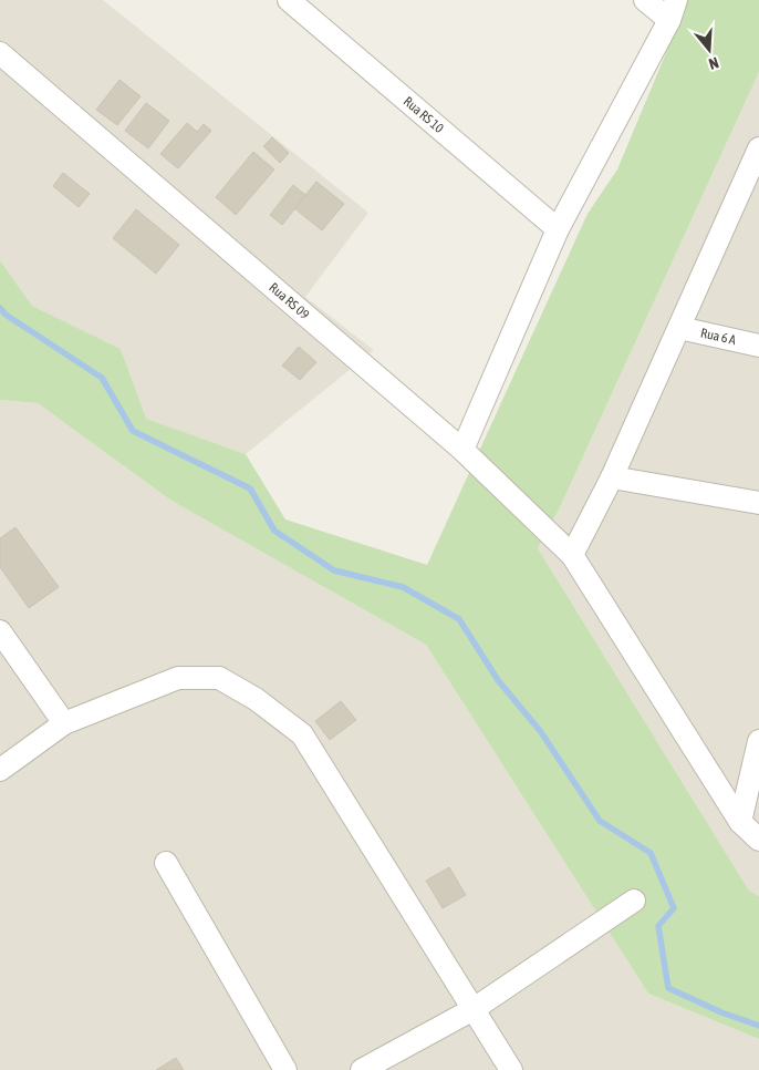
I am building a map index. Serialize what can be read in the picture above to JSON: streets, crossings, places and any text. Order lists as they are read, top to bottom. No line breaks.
{"streets":{"street":["Rua RS 10","Rua RS 09","Rua 6 A"]},"north":"bottom"}
